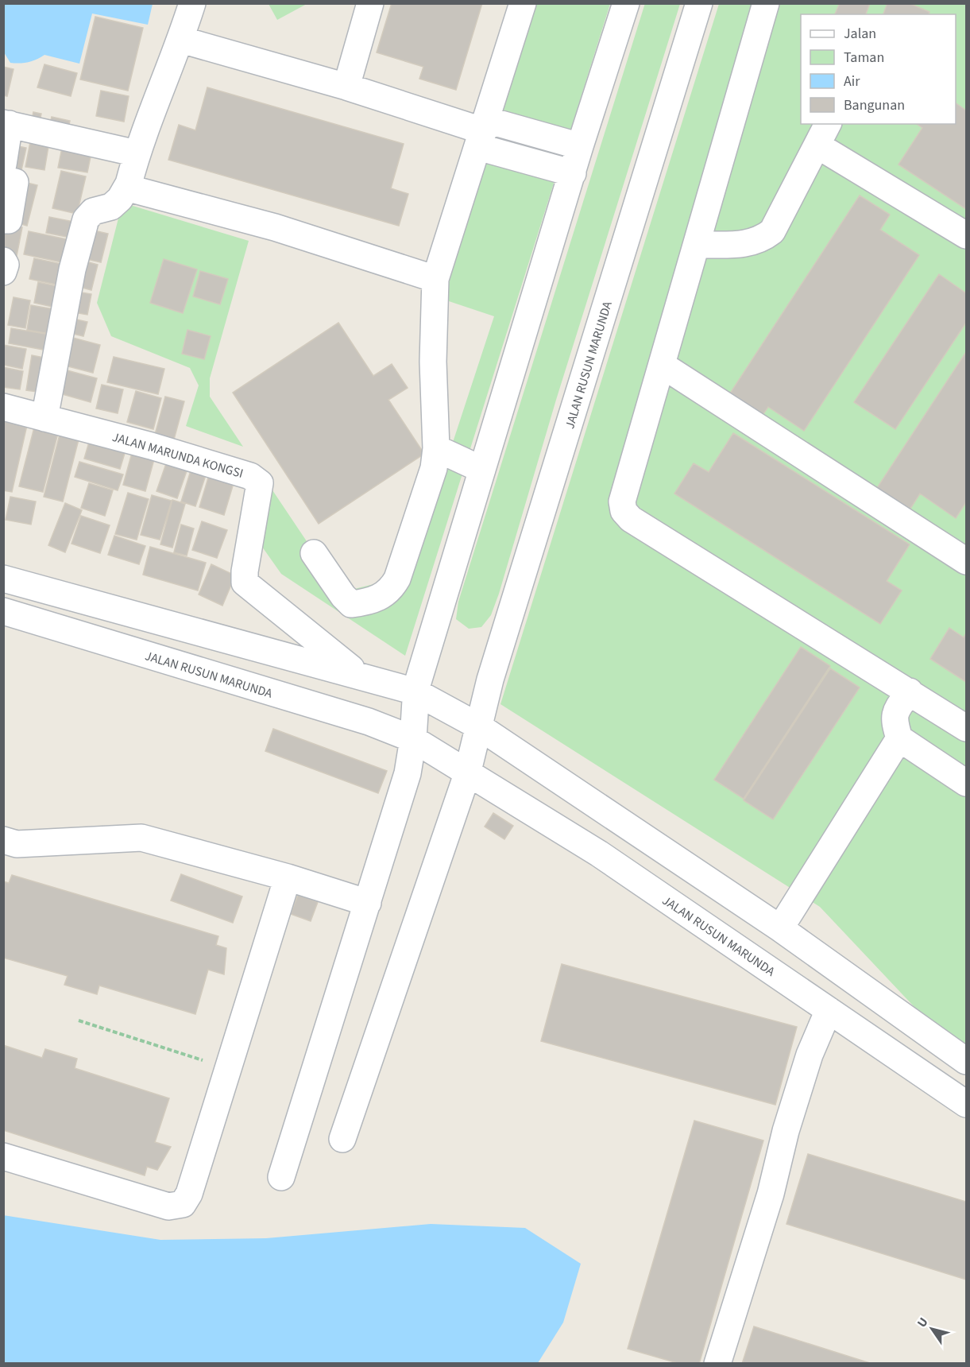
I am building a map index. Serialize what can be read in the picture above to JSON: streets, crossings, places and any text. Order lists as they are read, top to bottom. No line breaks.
{"streets":{"street":["JALAN RUSUN MARUNDA","JALAN MARUNDA KONGSI"]},"legend":["Jalan","Taman","Air","Bangunan"],"north":"top left"}
